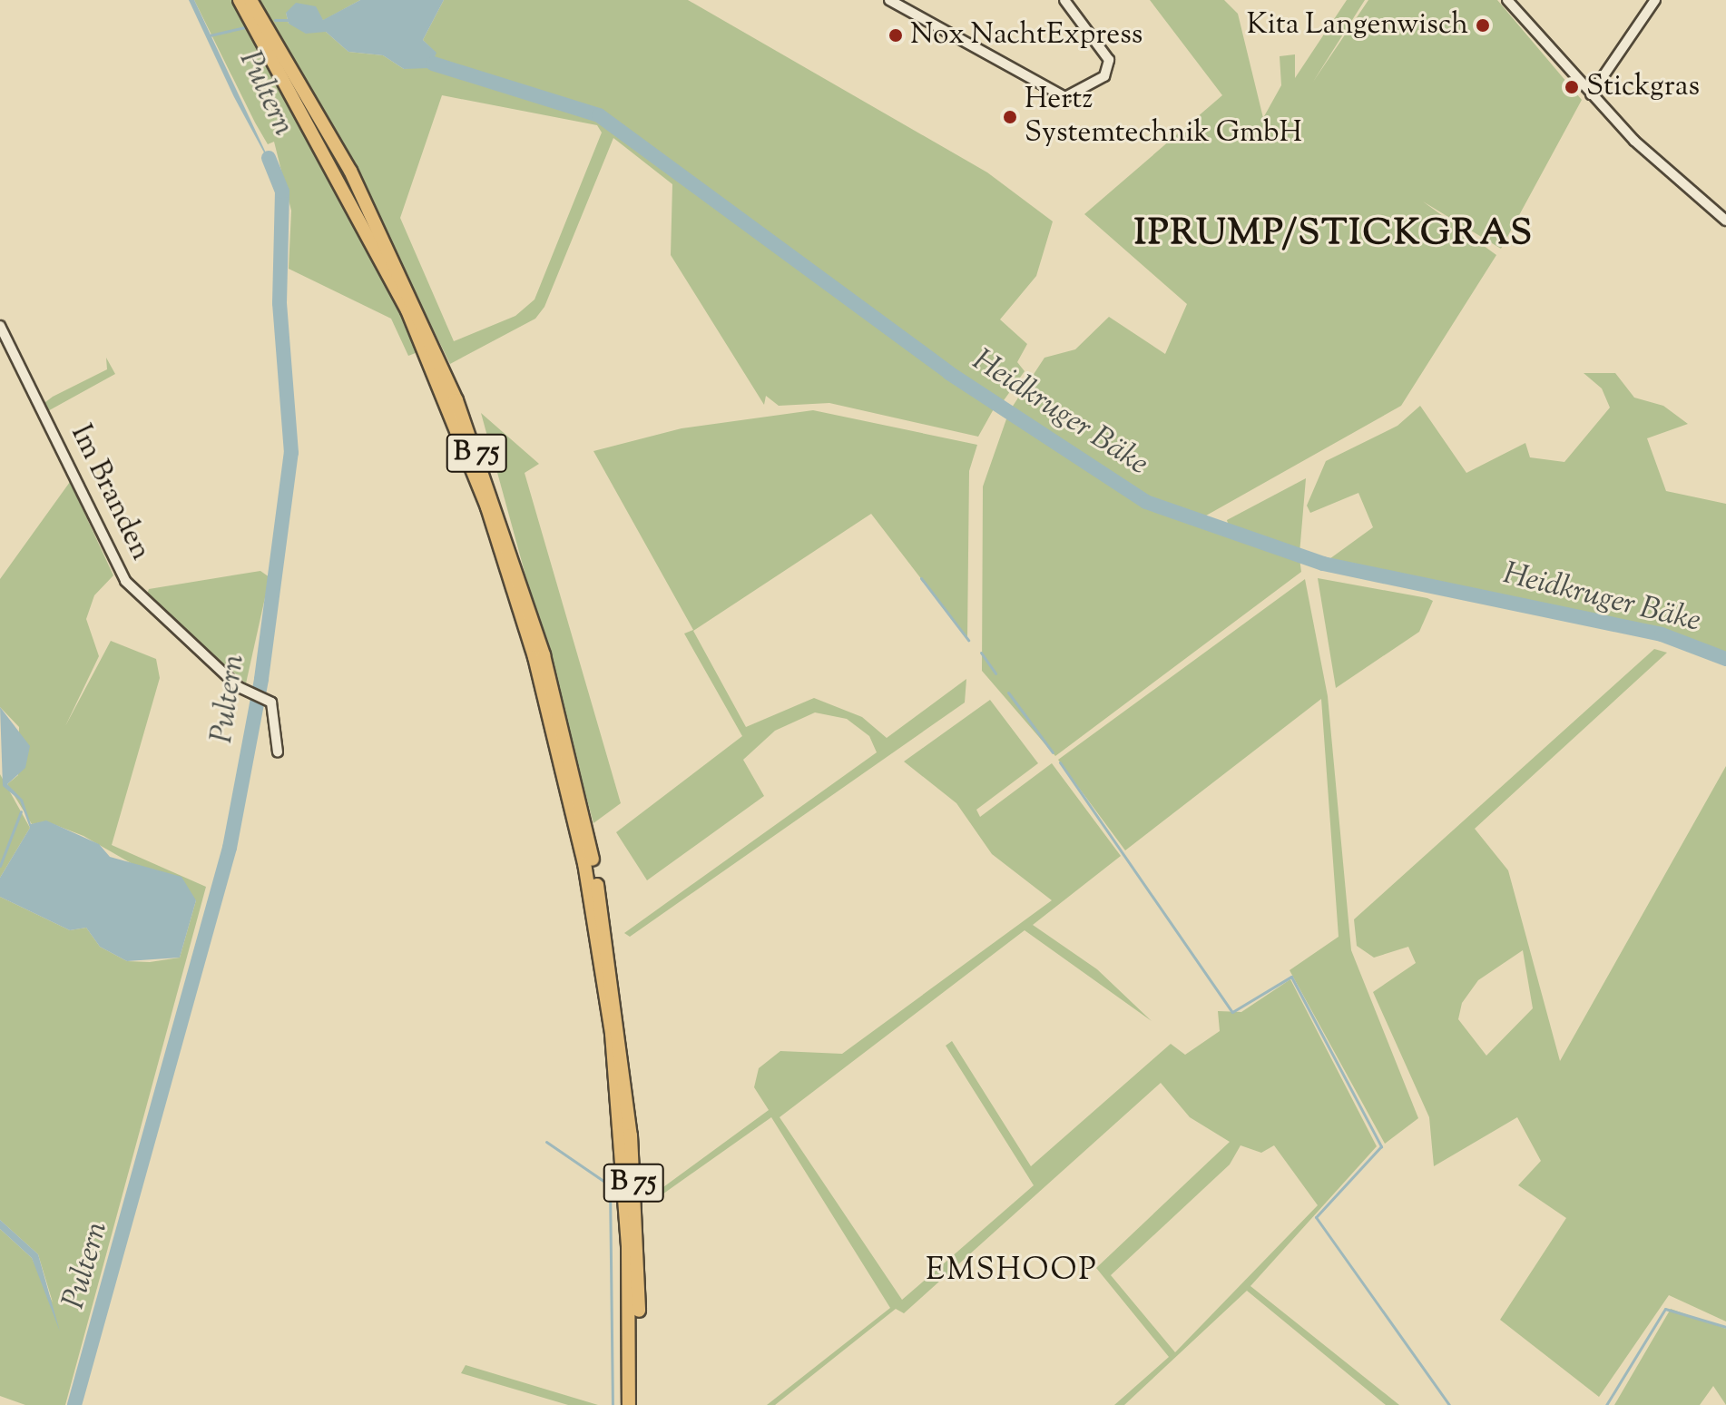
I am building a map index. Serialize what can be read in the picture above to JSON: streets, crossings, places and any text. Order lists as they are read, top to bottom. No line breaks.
{"streets":{"highway":["B 75"],"street":["Im Branden"]},"districts":["IPRUMP/STICKGRAS","EMSHOOP"],"water":["Pultern","Heidkruger Bäke"],"places":["Kita Langenwisch","Nox NachtExpress","Stickgras","Hertz Systemtechnik GmbH"]}
